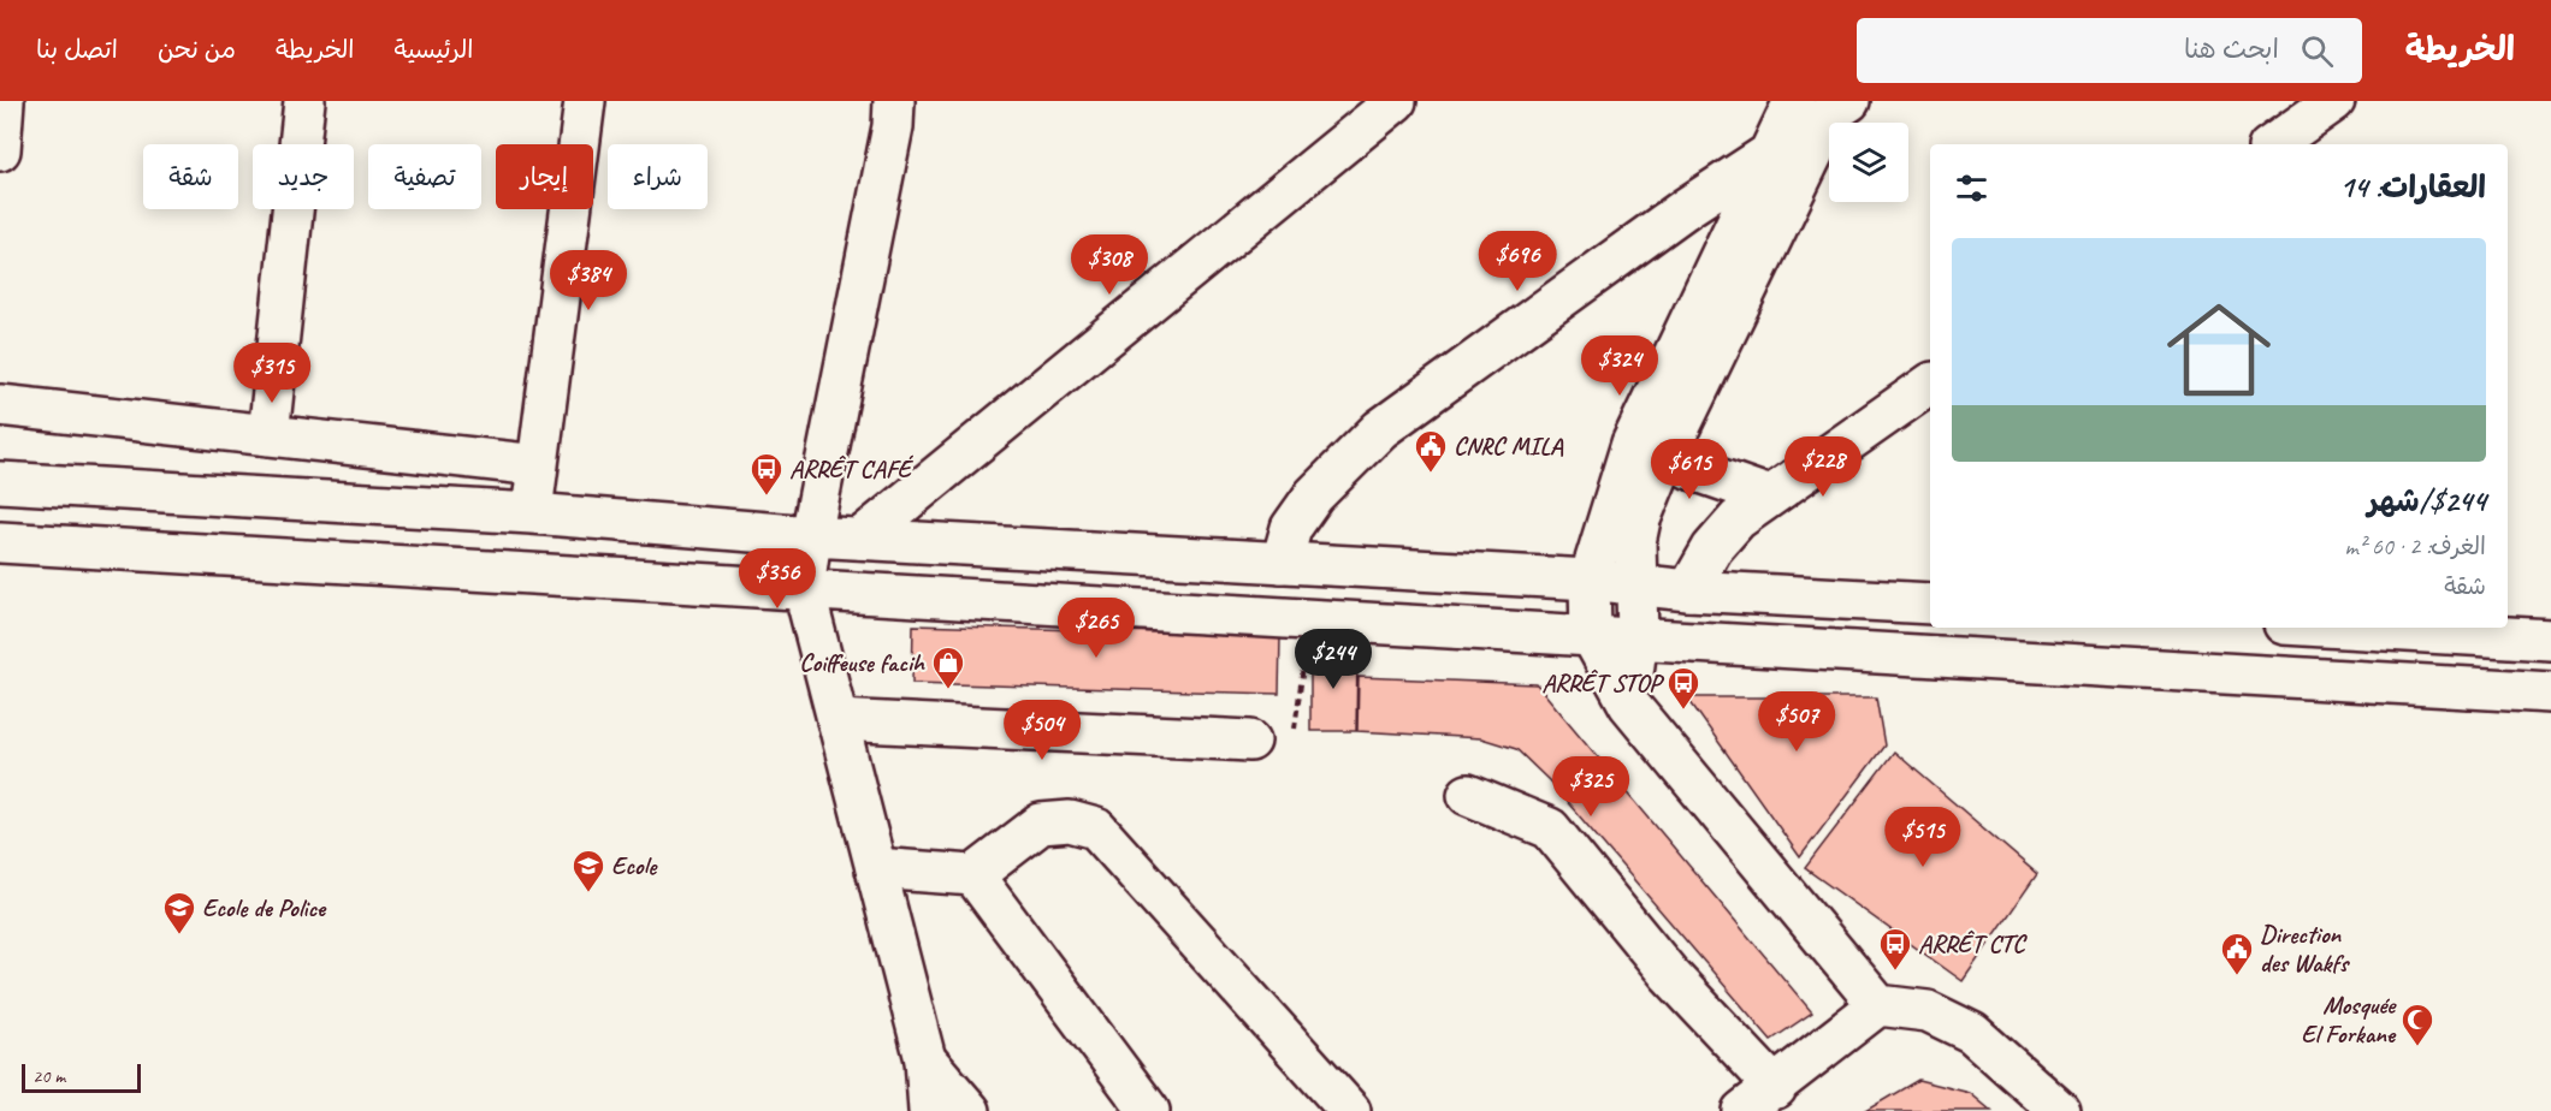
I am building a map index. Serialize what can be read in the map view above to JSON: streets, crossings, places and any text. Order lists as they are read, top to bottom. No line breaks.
{"places":{"public building":["CNRC MILA","Direction des Wakfs"],"bus stop":["ARRÊT CAFÉ","ARRÊT STOP","ARRÊT CTC"],"shop":["Coiffeuse facih"],"school or university":["Ecole","Ecole de Police"],"mosque":["Mosquée El Forkane"]},"scale_bar":"20 m","page":{"header":"الخريطة","search":"ابحث هنا","nav":["الرئيسية","الخريطة","من نحن","اتصل بنا"],"chip":["شراء","إيجار","تصفية","جديد","شقة"],"heading":"العقارات: 14","price":["$696","$308","$384","$324","$315","$228","$615","$356","$265","$244","$507","$504","$325","$515"],"list":[{"name":"$244/شهر","note":"الغرف: 2 · 60 m² · شقة"}],"scale":"20 m"}}
